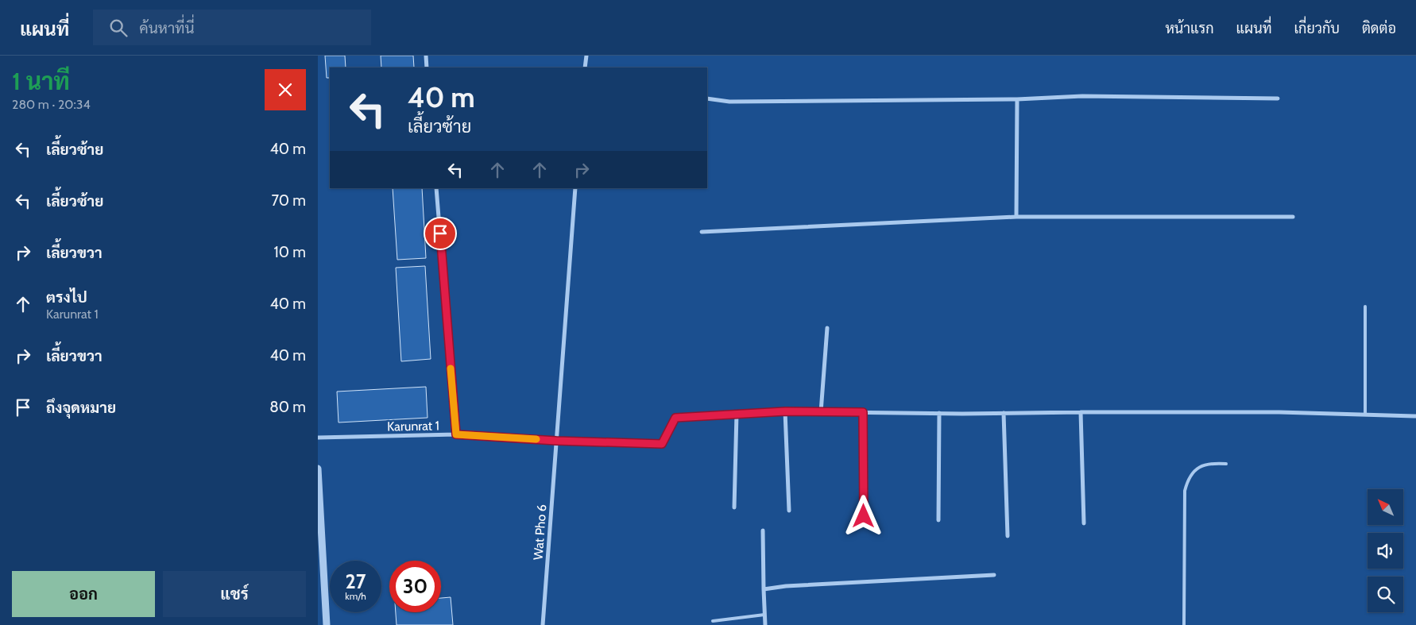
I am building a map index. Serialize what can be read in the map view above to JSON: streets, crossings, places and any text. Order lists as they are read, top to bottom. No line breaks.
{"streets":{"street":["Karunrat 1","Wat Pho 6"]},"crossings":[["Karunrat 1","Wat Pho 6"]],"north":"top left","page":{"header":"แผนที่","search":"ค้นหาที่นี่","nav":["หน้าแรก","แผนที่","เกี่ยวกับ","ติดต่อ"],"heading":["1 นาที","280 m · 20:34"],"turn":["40 m","เลี้ยวซ้าย"],"list":[{"name":"เลี้ยวซ้าย","value":"40 m"},{"name":"เลี้ยวซ้าย","value":"70 m"},{"name":"เลี้ยวขวา","value":"10 m"},{"name":"ตรงไป","note":"Karunrat 1","value":"40 m"},{"name":"เลี้ยวขวา","value":"40 m"},{"name":"ถึงจุดหมาย","value":"80 m"}],"speed":"27 km/h","limit":"30","buttons":["ออก","แชร์"]}}
